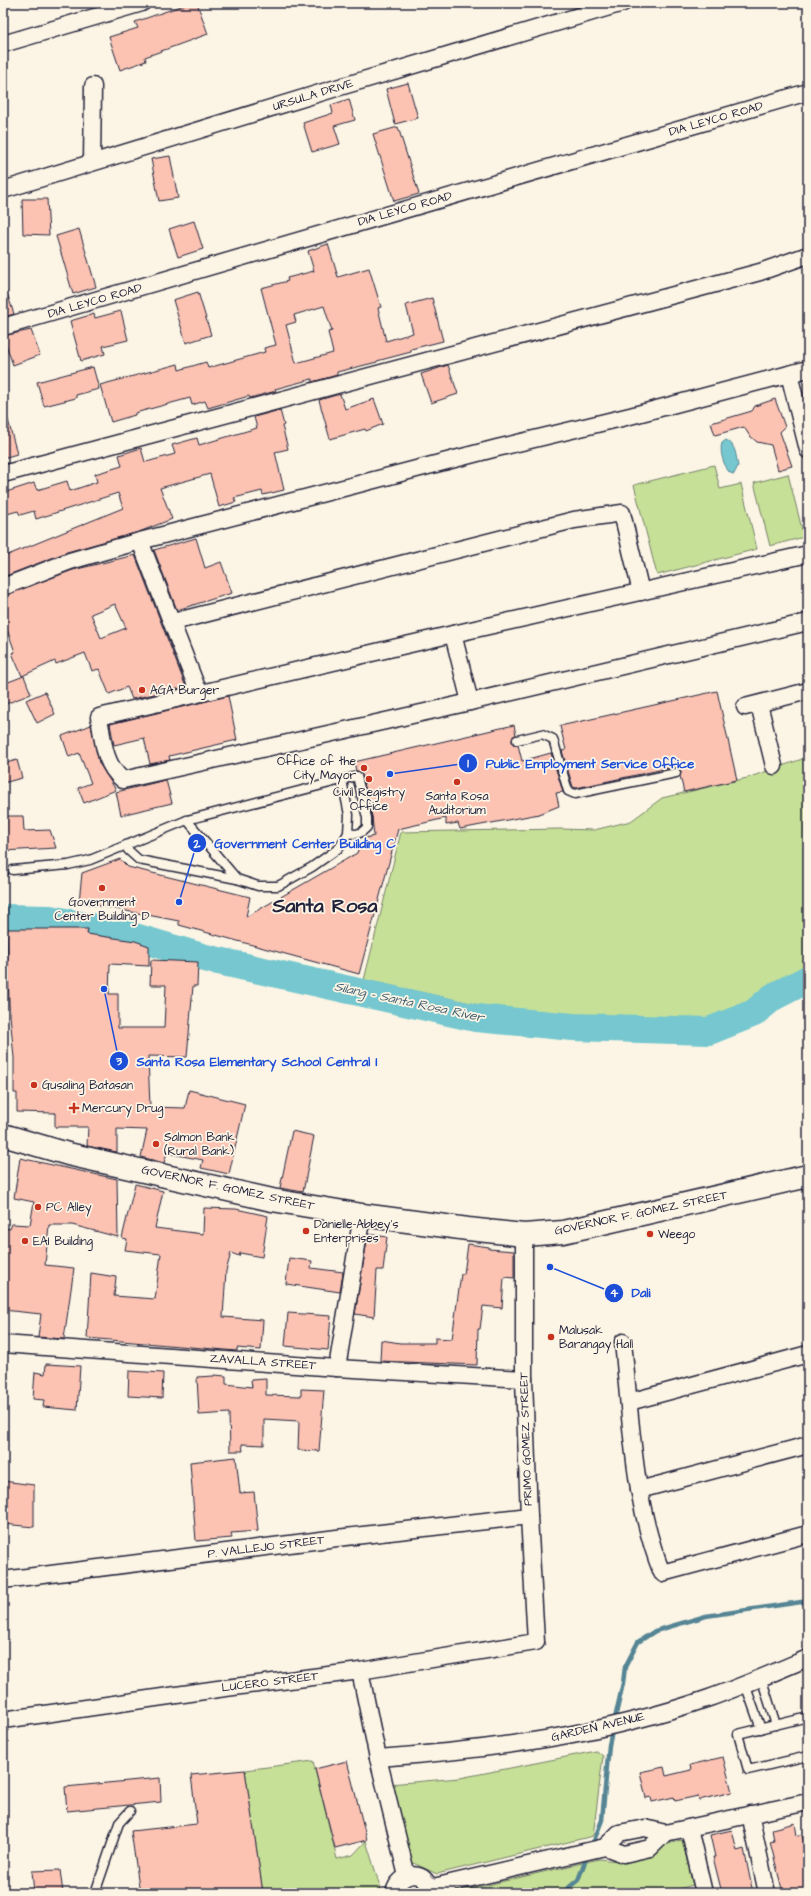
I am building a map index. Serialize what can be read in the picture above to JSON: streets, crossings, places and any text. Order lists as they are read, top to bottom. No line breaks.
{"streets":{"street":["URSULA DRIVE","DIA LEYCO ROAD","GOVERNOR F. GOMEZ STREET","ZAVALLA STREET","PRIMO GOMEZ STREET","P. VALLEJO STREET","LUCERO STREET","GARDEN AVENUE"]},"crossings":[["GOVERNOR F. GOMEZ STREET","PRIMO GOMEZ STREET"],["ZAVALLA STREET","PRIMO GOMEZ STREET"],["PRIMO GOMEZ STREET","P. VALLEJO STREET"],["PRIMO GOMEZ STREET","LUCERO STREET"]],"districts":["Santa Rosa"],"water":["Silang - Santa Rosa River"],"places":{"other":["AGA Burger","Office of the City Mayor","Public Employment Service Office","Civil Registry Office","Santa Rosa Auditorium","Government Center Building D","Government Center Building C","Santa Rosa Elementary School Central I","Gusaling Batasan","Salmon Bank (Rural Bank)","PC Alley","Danielle-Abbey's Enterprises","Weego","EAI Building","Dali","Malusak Barangay Hall"],"health":["Mercury Drug"]}}
